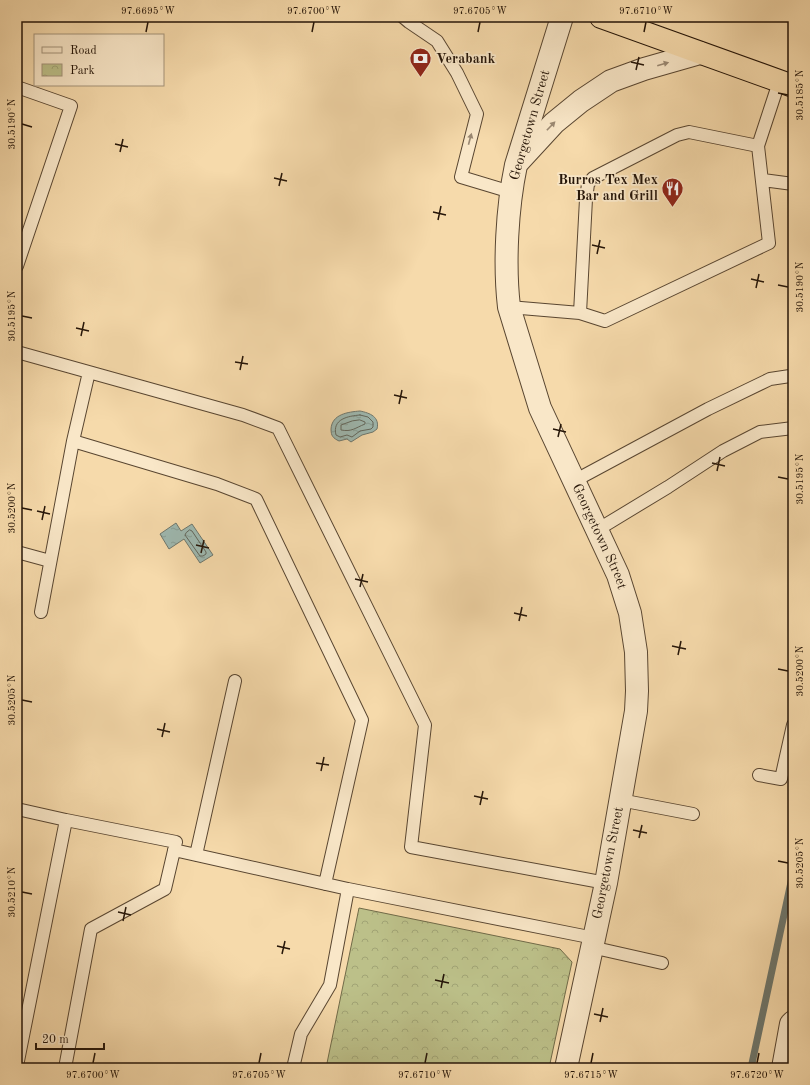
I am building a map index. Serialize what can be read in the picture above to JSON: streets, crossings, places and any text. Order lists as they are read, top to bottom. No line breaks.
{"streets":{"street":["Georgetown Street"]},"places":{"bank":["Verabank"],"restaurant":["Burros Tex Mex Bar and Grill"]},"legend":["Road","Park"],"scale_bar":"20 m","coordinates":["97.6695°W","97.6700°W","97.6705°W","97.6710°W","30.5185°N","30.5190°N","30.5195°N","30.5200°N","30.5205°N","30.5210°N","97.6715°W","97.6720°W"]}
